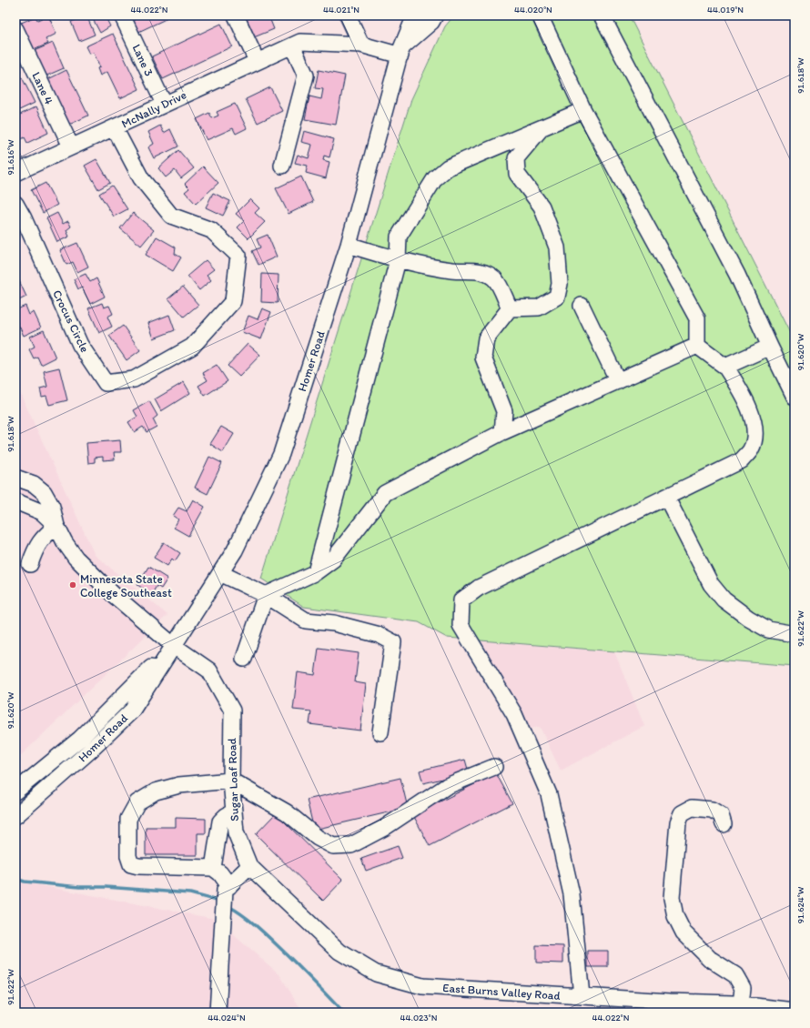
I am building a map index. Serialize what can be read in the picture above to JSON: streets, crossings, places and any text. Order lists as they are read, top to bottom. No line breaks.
{"streets":{"street":["Lane 3","Lane 4","McNally Drive","Crocus Circle","Homer Road","Sugar Loaf Road","East Burns Valley Road"]},"crossings":[["Lane 3","McNally Drive"],["Lane 4","McNally Drive"],["McNally Drive","Crocus Circle"],["McNally Drive","Homer Road"],["Homer Road","Sugar Loaf Road"],["Sugar Loaf Road","East Burns Valley Road"]],"places":["Minnesota State College Southeast"],"coordinates":["44.022°N","44.021°N","44.020°N","44.019°N","91.618°W","91.616°W","91.620°W","91.622°W","91.624°W","44.024°N","44.023°N"]}
